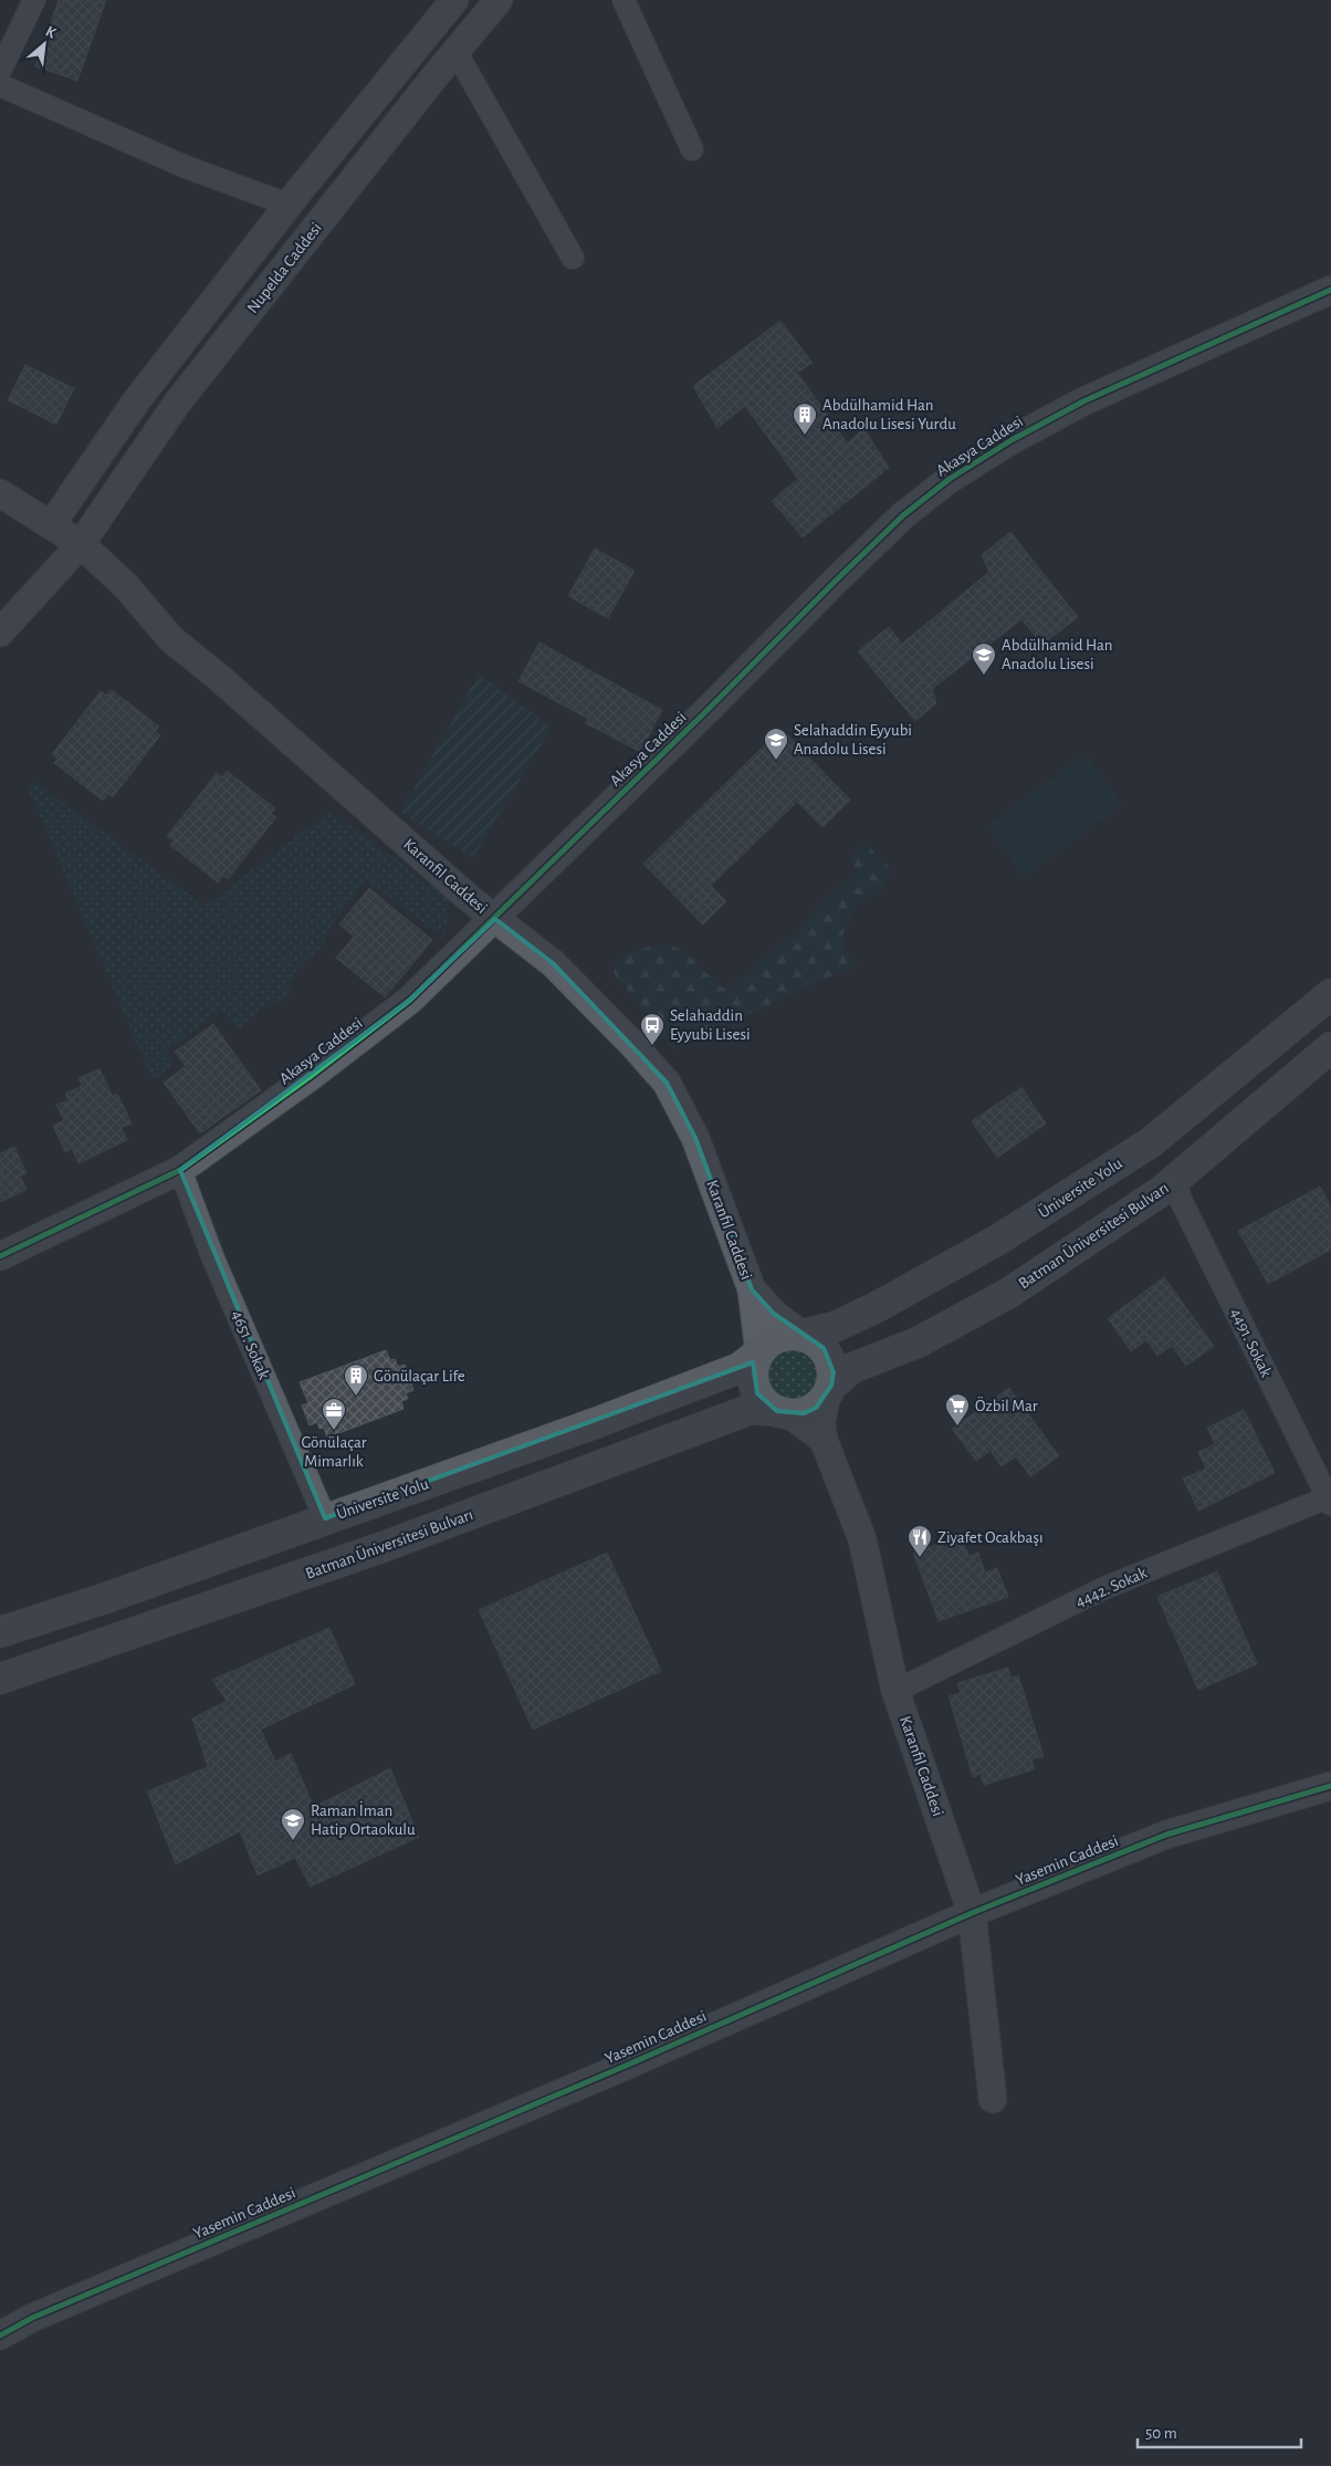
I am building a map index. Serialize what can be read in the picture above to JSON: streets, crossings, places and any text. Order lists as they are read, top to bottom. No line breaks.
{"streets":{"main road":["Üniversite Yolu","Batman Üniversitesi Bulvarı"],"street":["Nupelda Caddesi","Akasya Caddesi","Karanfil Caddesi","4491. Sokak","4651. Sokak","4442. Sokak","Yasemin Caddesi"]},"crossings":[["Nupelda Caddesi","Karanfil Caddesi"],["Akasya Caddesi","Karanfil Caddesi"],["Akasya Caddesi","4651. Sokak"],["Karanfil Caddesi","4442. Sokak"],["Karanfil Caddesi","Yasemin Caddesi"],["Üniversite Yolu","Batman Üniversitesi Bulvarı"],["Üniversite Yolu","4651. Sokak"],["Batman Üniversitesi Bulvarı","4491. Sokak"],["4491. Sokak","4442. Sokak"]],"places":{"building":["Abdülhamid Han Anadolu Lisesi Yurdu","Gönülaçar Life"],"school or university":["Abdülhamid Han Anadolu Lisesi","Selahaddin Eyyubi Anadolu Lisesi","Raman İman Hatip Ortaokulu"],"bus stop":["Selahaddin Eyyubi Lisesi"],"supermarket":["Özbil Mar"],"office":["Gönülaçar Mimarlık"],"restaurant":["Ziyafet Ocakbaşı"]},"scale_bar":"50 m","north":"top right"}
